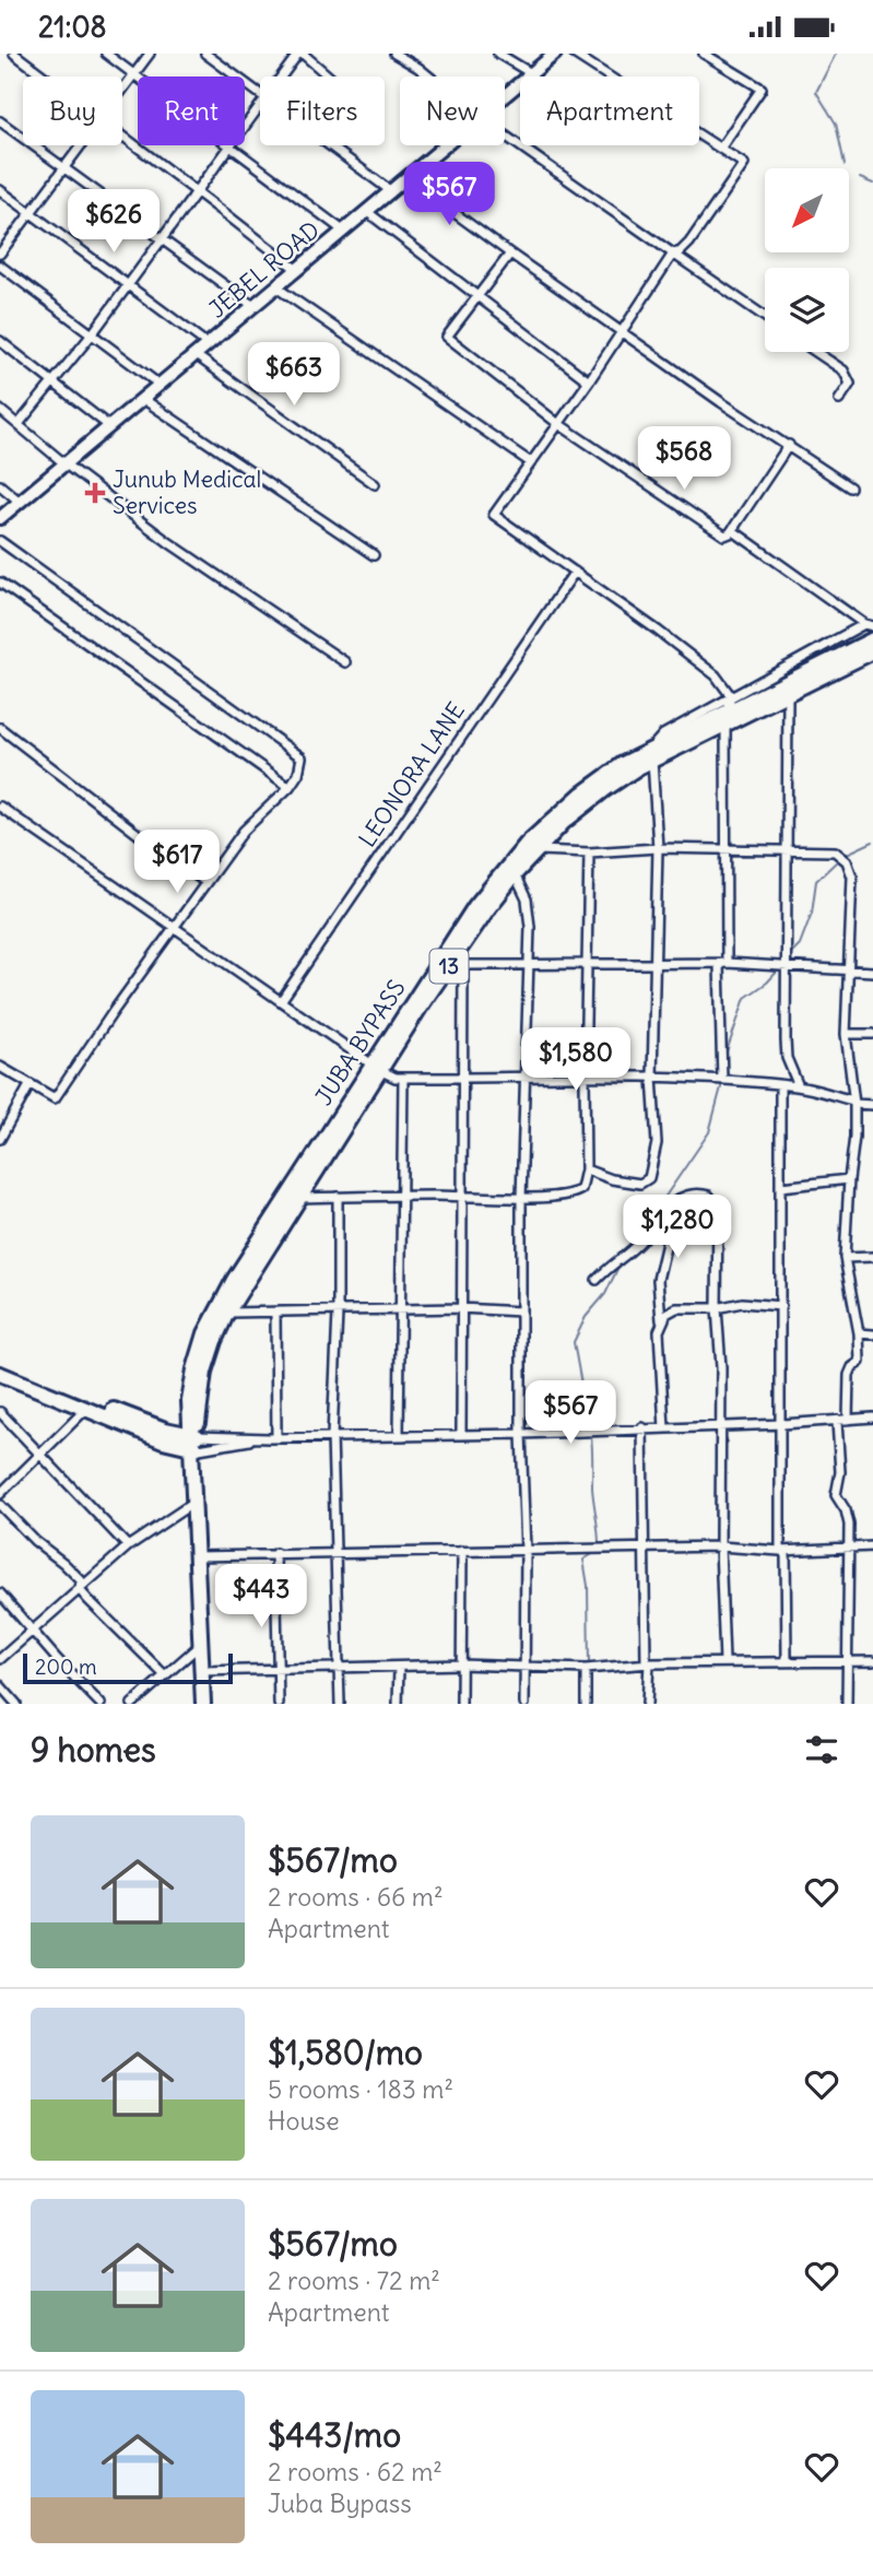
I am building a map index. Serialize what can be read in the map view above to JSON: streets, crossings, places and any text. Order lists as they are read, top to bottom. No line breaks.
{"streets":{"main road":["JEBEL ROAD","13","JUBA BYPASS"],"street":["LEONORA LANE"]},"places":{"health":["Junub Medical Services"]},"scale_bar":"200 m","north":"bottom left","page":{"status":"21:08","chip":["Buy","Rent","Filters","New","Apartment"],"price":["$567","$626","$663","$568","$617","$1,580","$1,280","$567","$443"],"scale":"200 m","heading":"9 homes","list":[{"name":"$567/mo","note":"2 rooms · 66 m² · Apartment"},{"name":"$1,580/mo","note":"5 rooms · 183 m² · House"},{"name":"$567/mo","note":"2 rooms · 72 m² · Apartment"},{"name":"$443/mo","note":"2 rooms · 62 m² · Juba Bypass"}]}}
